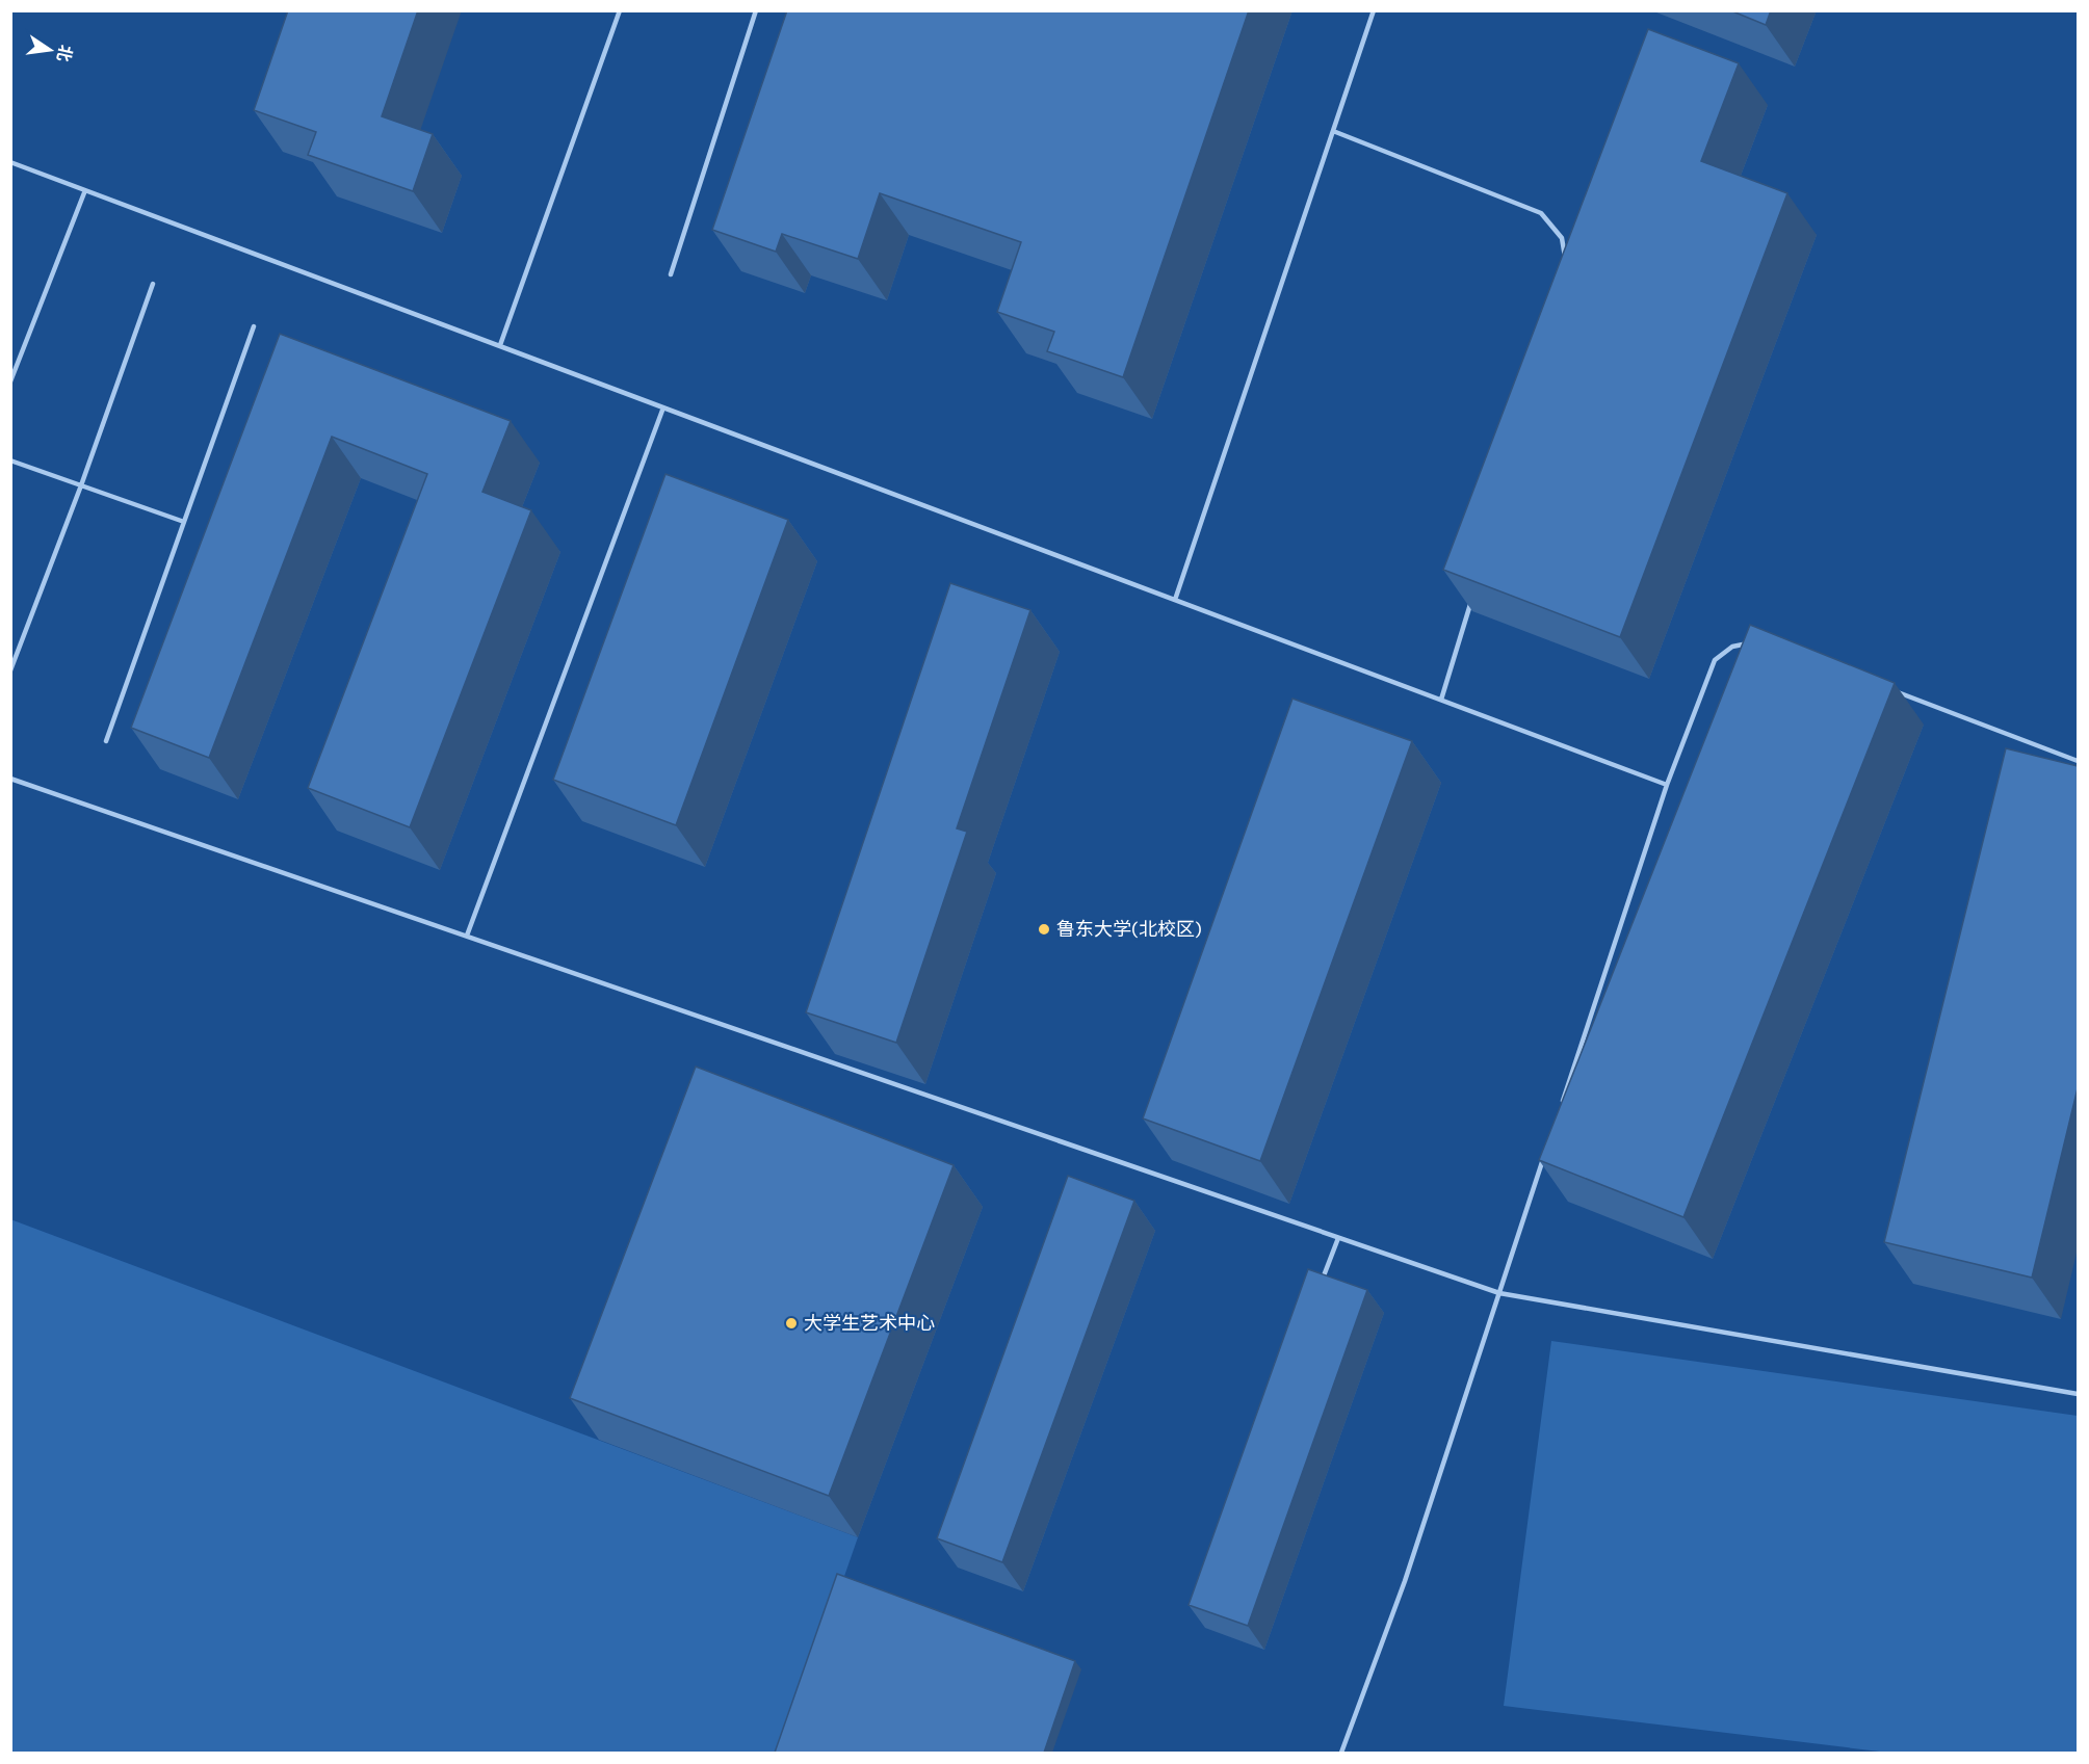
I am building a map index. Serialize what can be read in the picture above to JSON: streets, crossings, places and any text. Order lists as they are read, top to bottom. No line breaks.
{"places":["鲁东大学(北校区)","大学生艺术中心"],"north":"right"}
